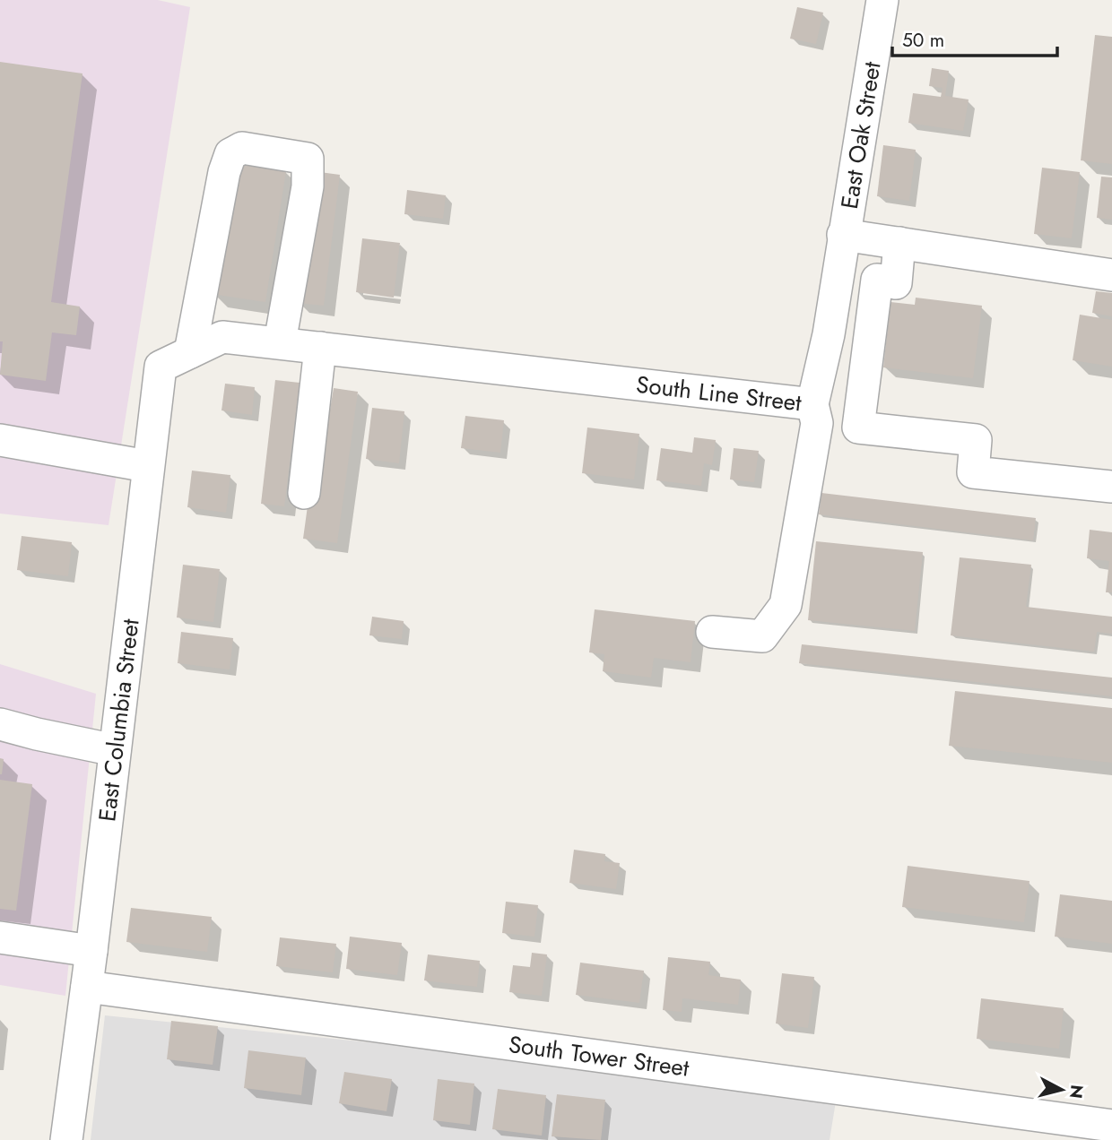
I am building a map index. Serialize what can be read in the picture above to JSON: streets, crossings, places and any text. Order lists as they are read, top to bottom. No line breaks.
{"streets":{"street":["East Oak Street","South Line Street","East Columbia Street","South Tower Street"]},"crossings":[["East Oak Street","South Line Street"],["South Line Street","East Columbia Street"],["East Columbia Street","South Tower Street"]],"scale_bar":"50 m","north":"right"}
